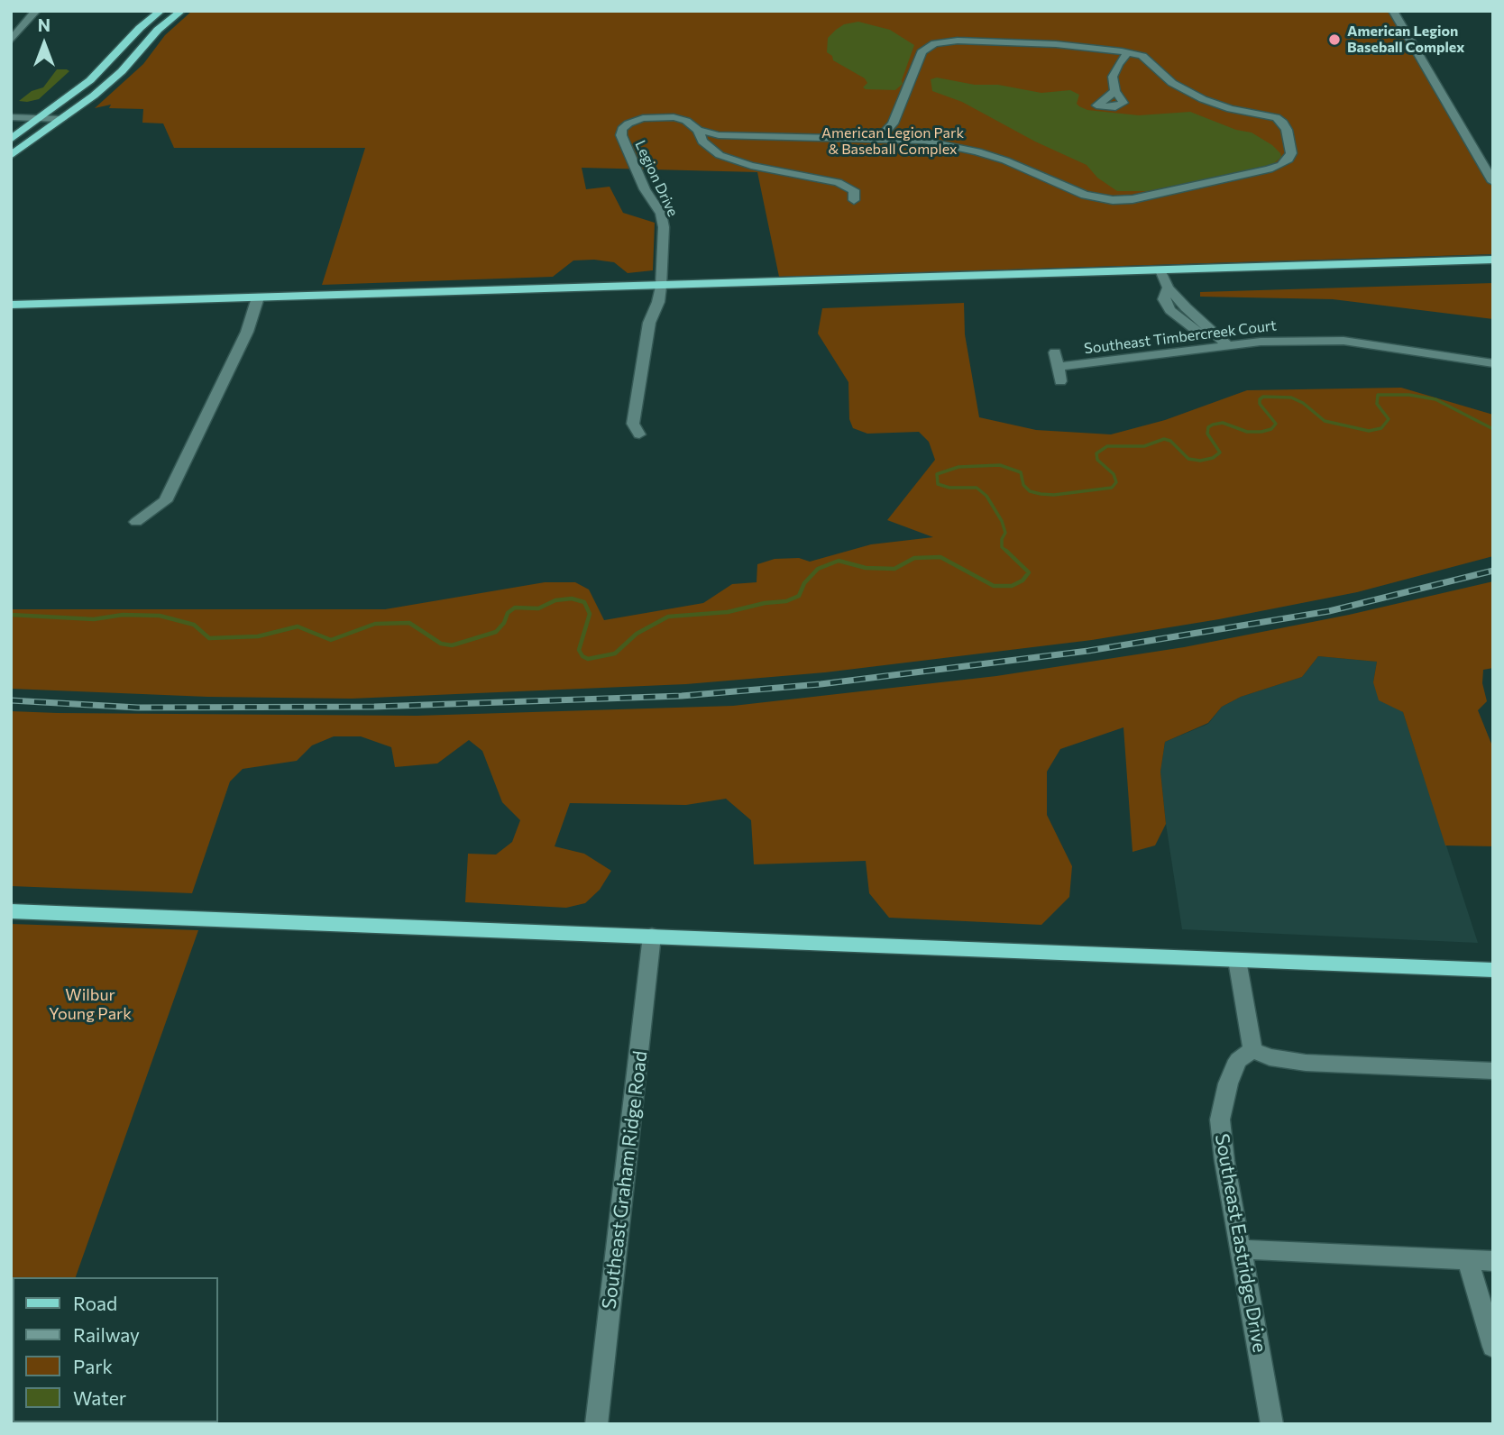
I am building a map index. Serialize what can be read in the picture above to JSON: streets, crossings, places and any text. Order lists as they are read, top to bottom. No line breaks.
{"streets":{"street":["Legion Drive","Southeast Timbercreek Court","Southeast Graham Ridge Road","Southeast Eastridge Drive"]},"parks":["American Legion Park & Baseball Complex","Wilbur Young Park"],"places":["American Legion Baseball Complex"],"legend":["Road","Railway","Park","Water"],"north":"top"}
